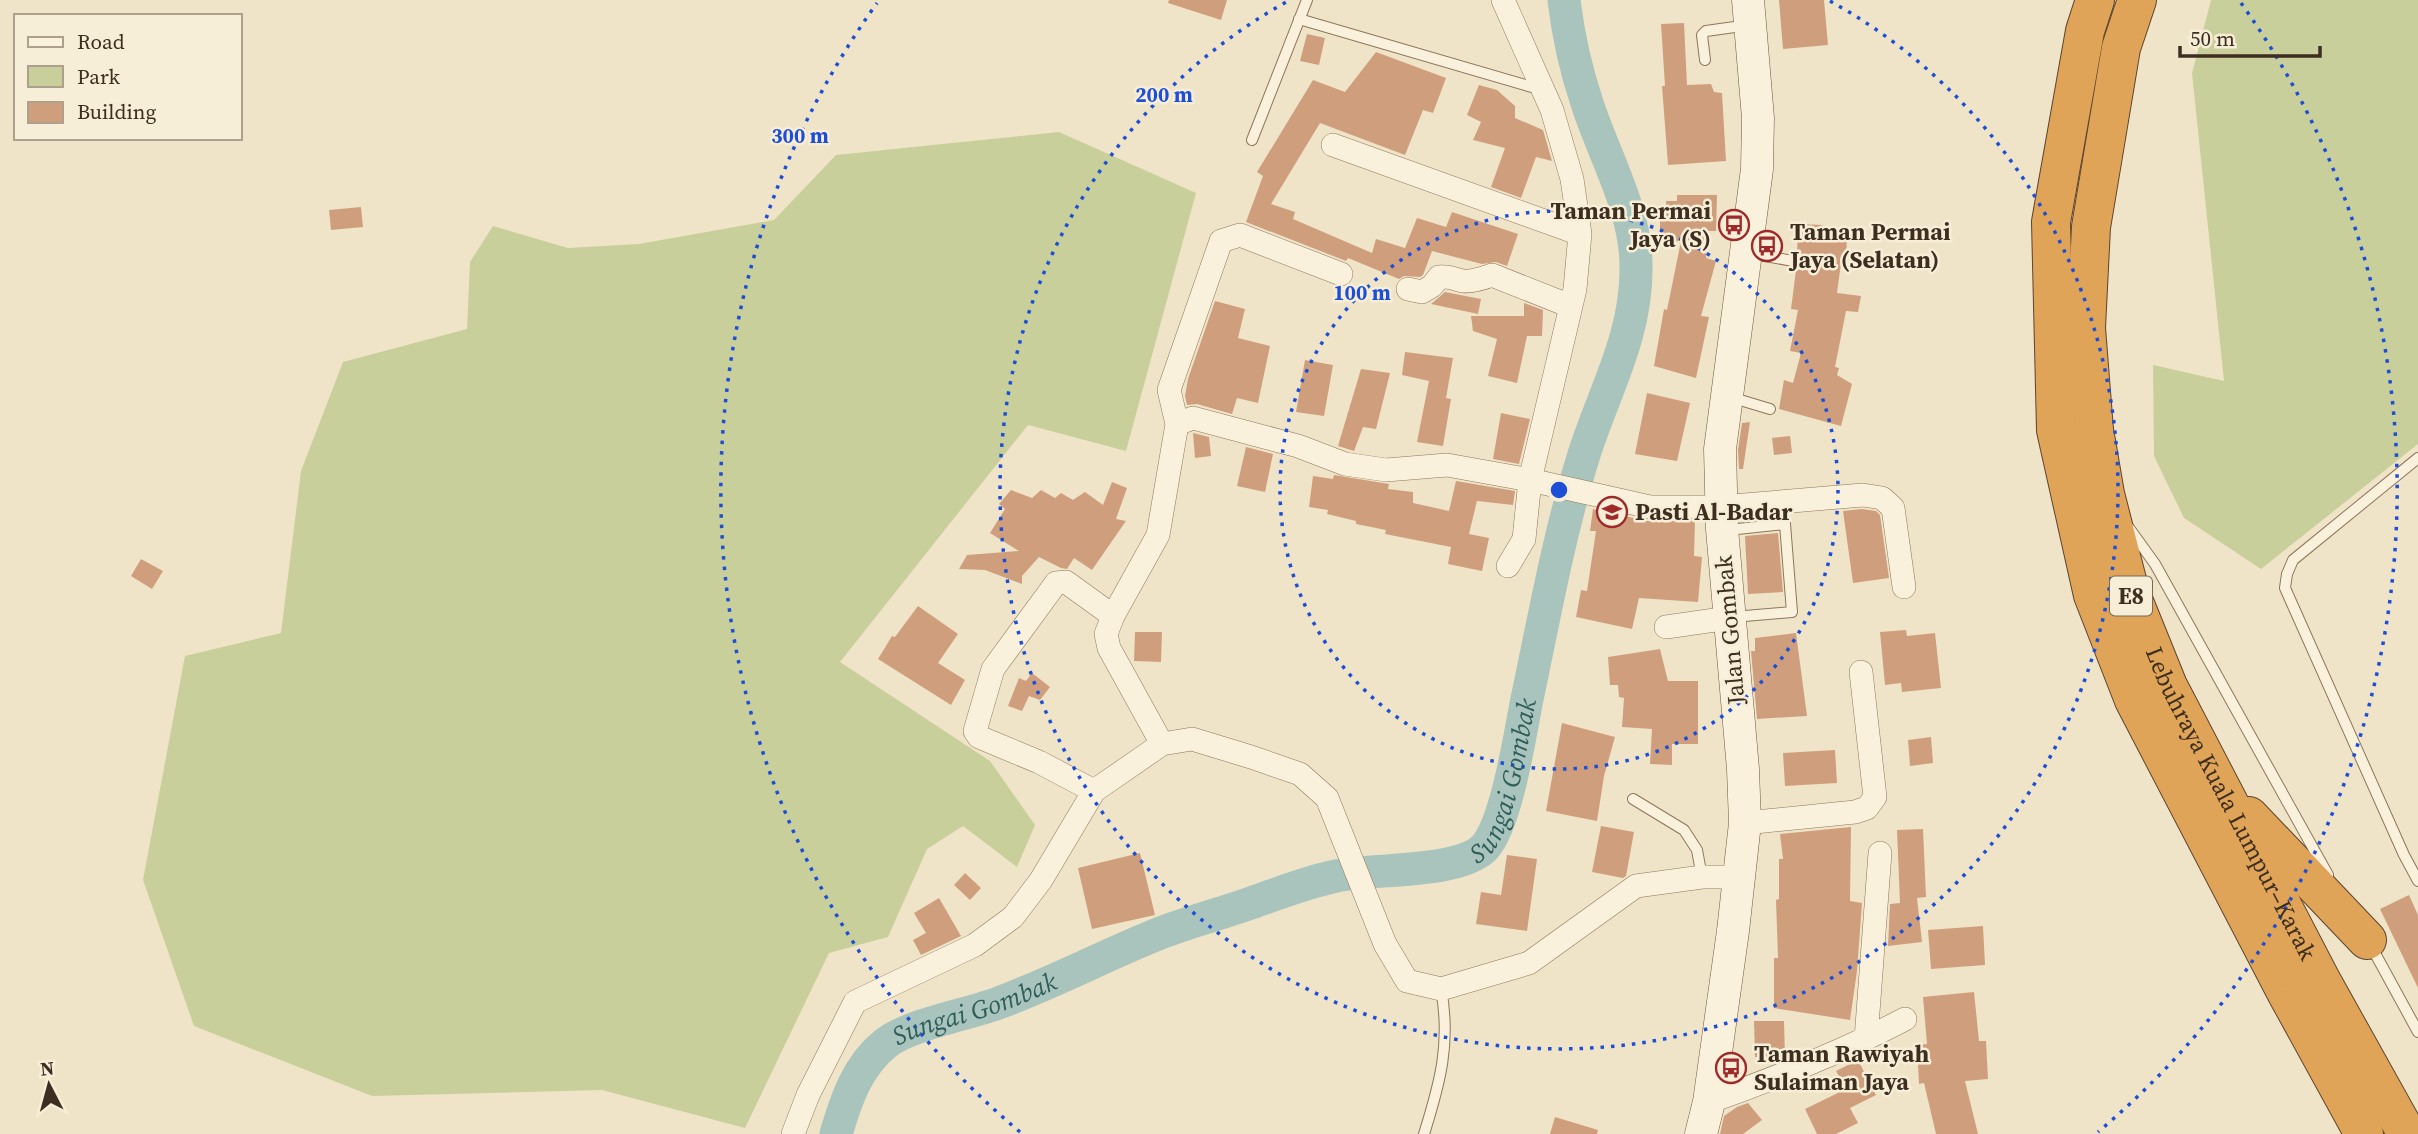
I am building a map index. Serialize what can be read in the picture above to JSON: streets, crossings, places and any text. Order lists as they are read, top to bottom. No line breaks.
{"streets":{"highway":["E8","Lebuhraya Kuala Lumpur–Karak"],"main road":["Jalan Gombak"]},"water":["Sungai Gombak"],"places":{"bus stop":["Taman Permai Jaya (S)","Taman Permai Jaya (Selatan)","Taman Rawiyah Sulaiman Jaya"],"school or university":["Pasti Al-Badar"]},"legend":["Road","Park","Building"],"scale_bar":"50 m","north":"top","rings":["200 m","300 m","100 m"]}
